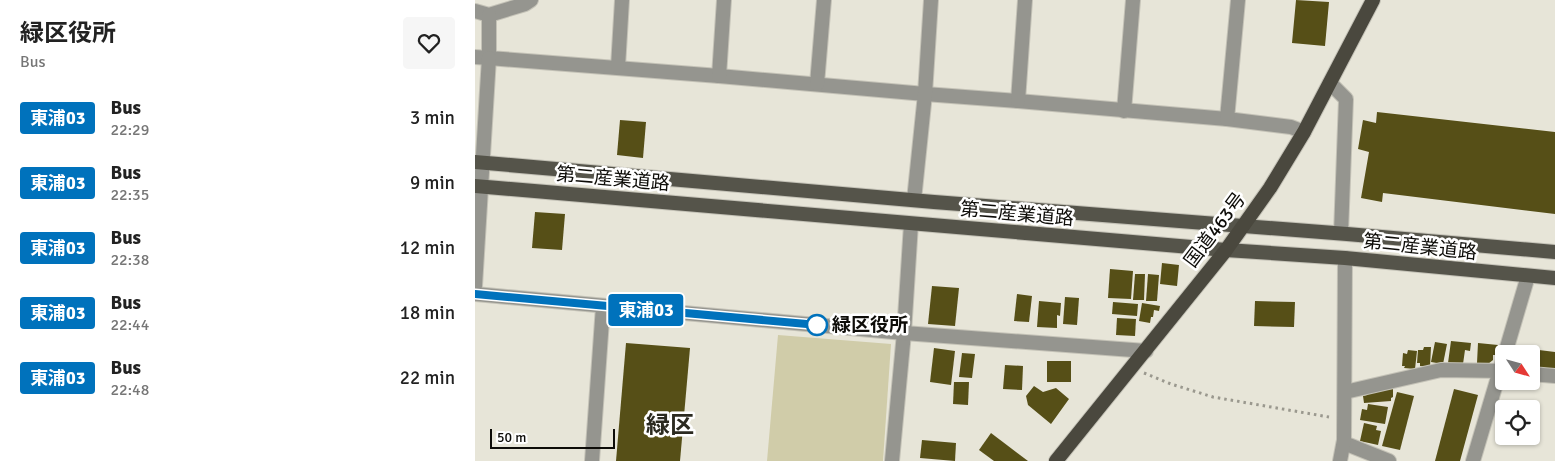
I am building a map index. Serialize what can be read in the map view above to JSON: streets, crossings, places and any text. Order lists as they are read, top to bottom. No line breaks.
{"streets":{"highway":["国道463号"],"main road":["第二産業道路"]},"crossings":[["第二産業道路","国道463号"]],"districts":["緑区"],"places":["緑区役所"],"lines":["bus line 東浦03"],"scale_bar":"50 m","north":"bottom right","page":{"heading":["緑区役所","Bus"],"on_map":"東浦03","list":[{"mark":"東浦03","name":"Bus","note":"22:29","value":"3 min"},{"mark":"東浦03","name":"Bus","note":"22:35","value":"9 min"},{"mark":"東浦03","name":"Bus","note":"22:38","value":"12 min"},{"mark":"東浦03","name":"Bus","note":"22:44","value":"18 min"},{"mark":"東浦03","name":"Bus","note":"22:48","value":"22 min"}],"scale":"50 m"}}
